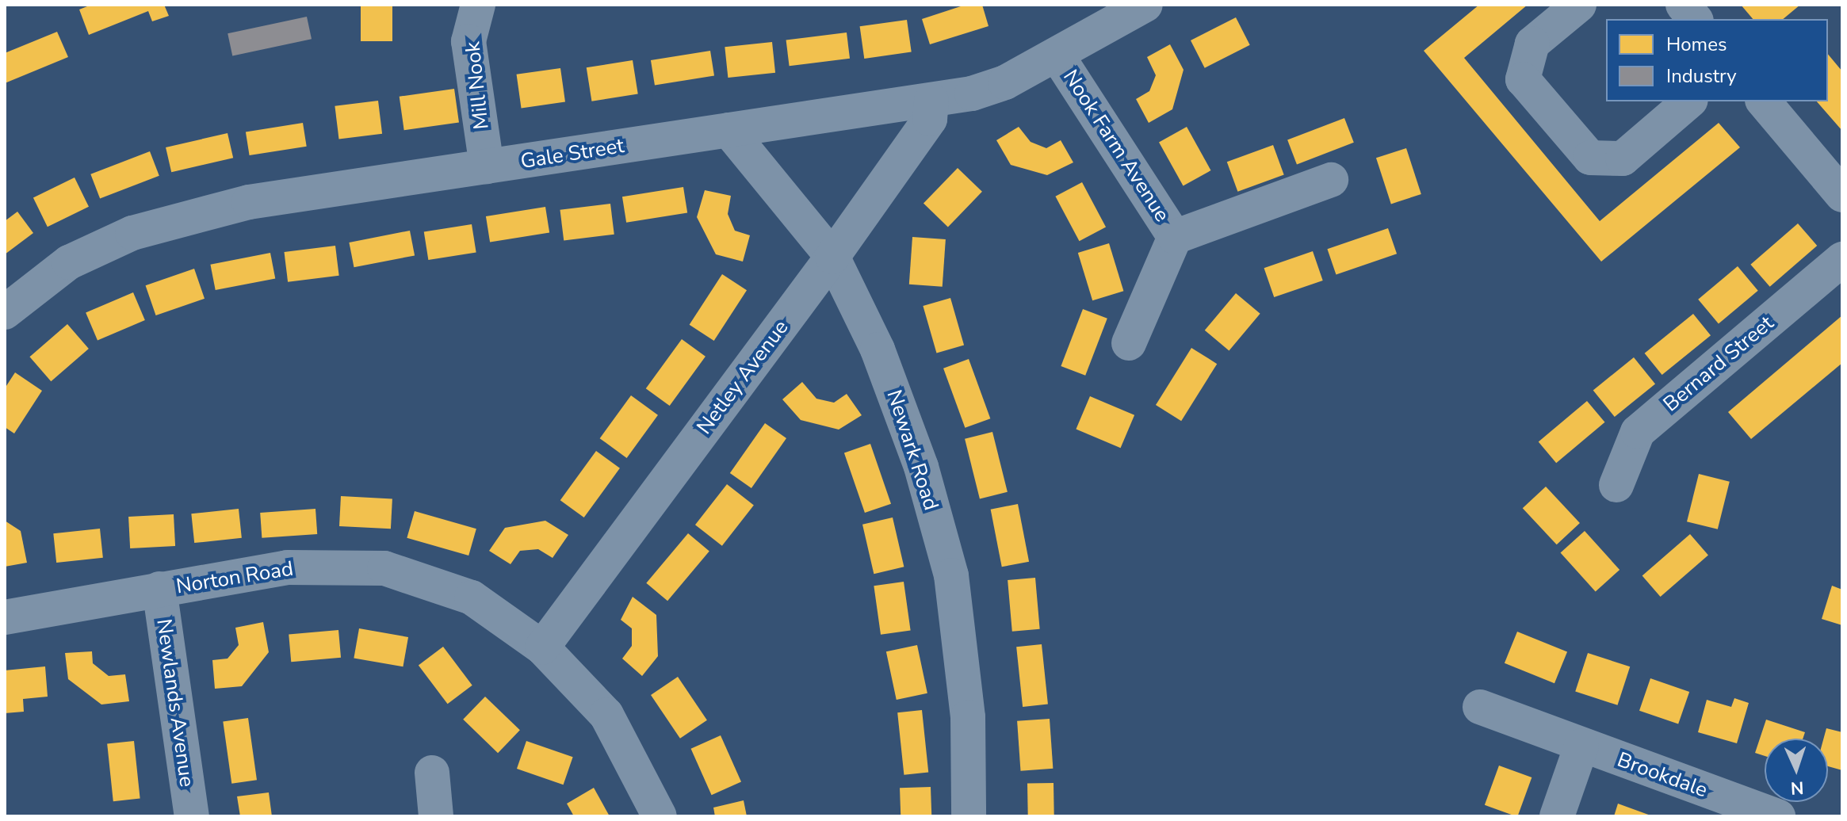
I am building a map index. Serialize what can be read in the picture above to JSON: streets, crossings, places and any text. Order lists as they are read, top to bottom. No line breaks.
{"streets":{"street":["Mill Nook","Nook Farm Avenue","Gale Street","Bernard Street","Netley Avenue","Newark Road","Norton Road","Newlands Avenue","Brookdale"]},"crossings":[["Mill Nook","Gale Street"],["Nook Farm Avenue","Gale Street"],["Gale Street","Netley Avenue"],["Gale Street","Newark Road"],["Netley Avenue","Newark Road"],["Netley Avenue","Norton Road"],["Norton Road","Newlands Avenue"]],"legend":["Homes","Industry"],"north":"bottom"}
